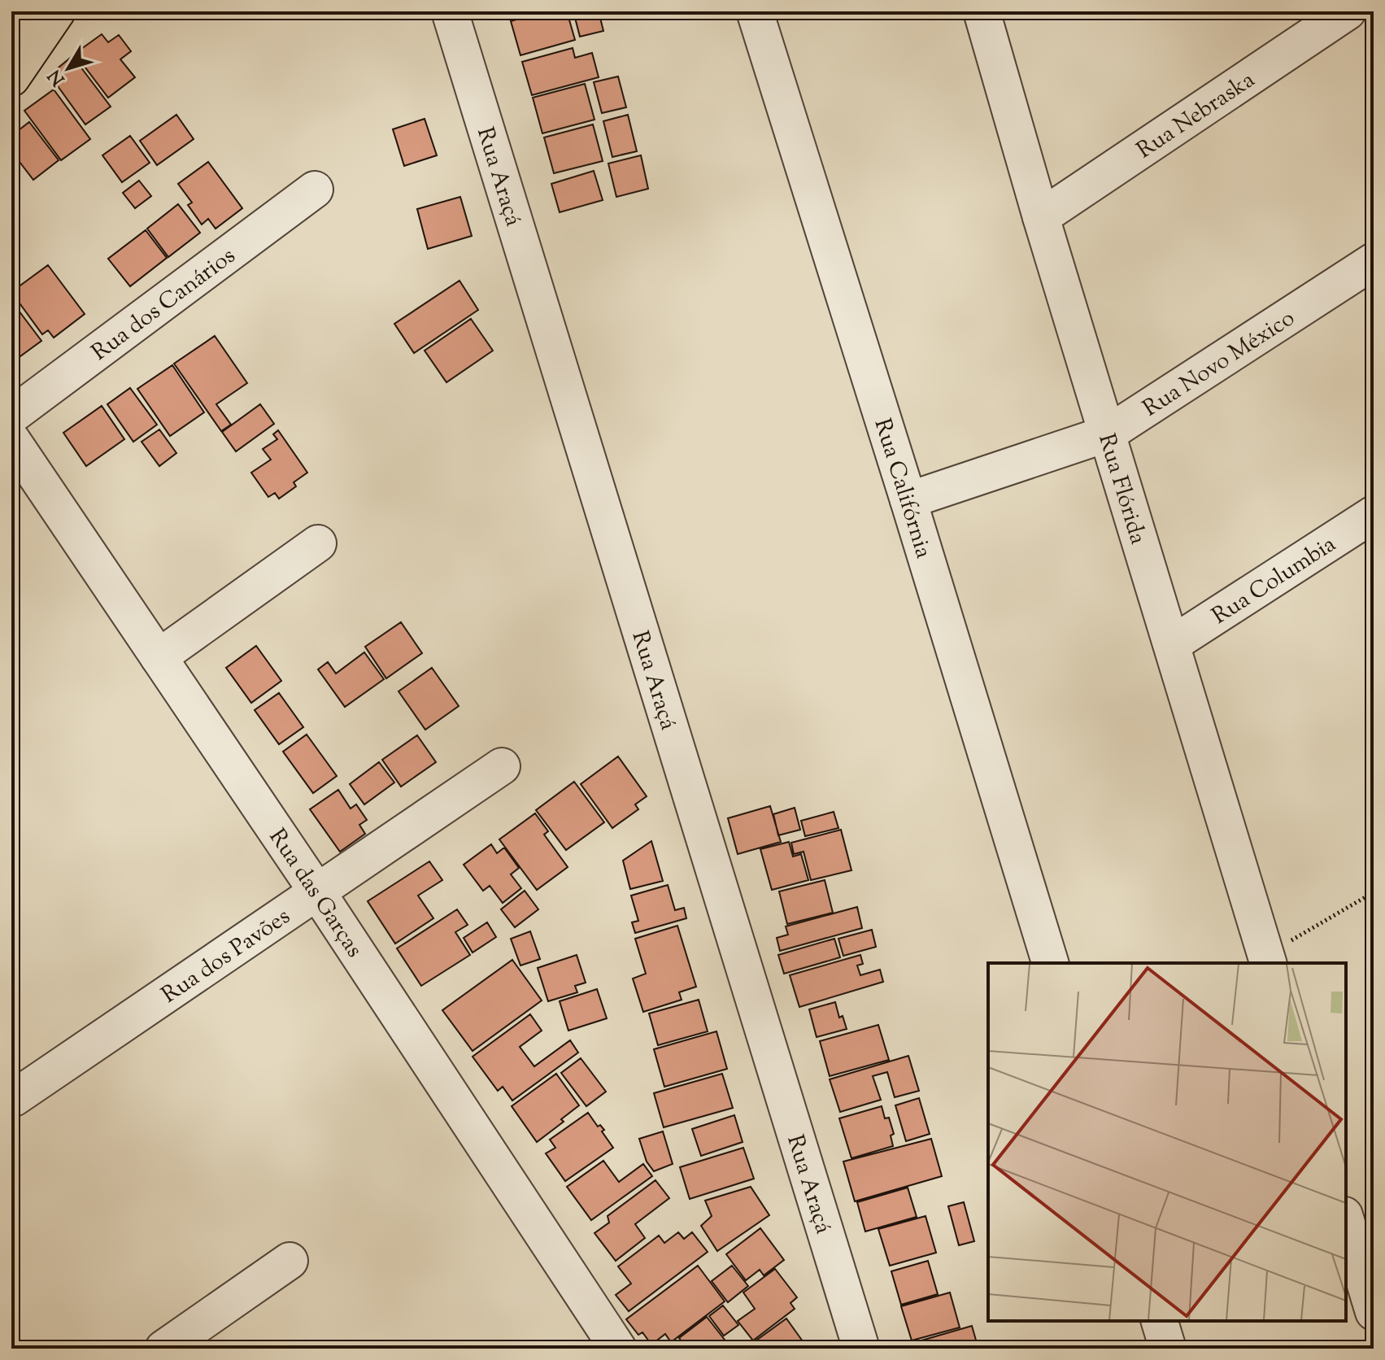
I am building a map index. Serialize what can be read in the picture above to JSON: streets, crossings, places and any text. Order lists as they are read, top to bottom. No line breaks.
{"streets":{"street":["Rua Nebraska","Rua Araçá","Rua dos Canários","Rua Novo México","Rua Califórnia","Rua Flórida","Rua Columbia","Rua das Garças","Rua dos Pavões"]},"crossings":[["Rua Nebraska","Rua Flórida"],["Rua Novo México","Rua Califórnia"],["Rua Novo México","Rua Flórida"],["Rua Flórida","Rua Columbia"],["Rua das Garças","Rua dos Pavões"]],"north":"bottom left"}
